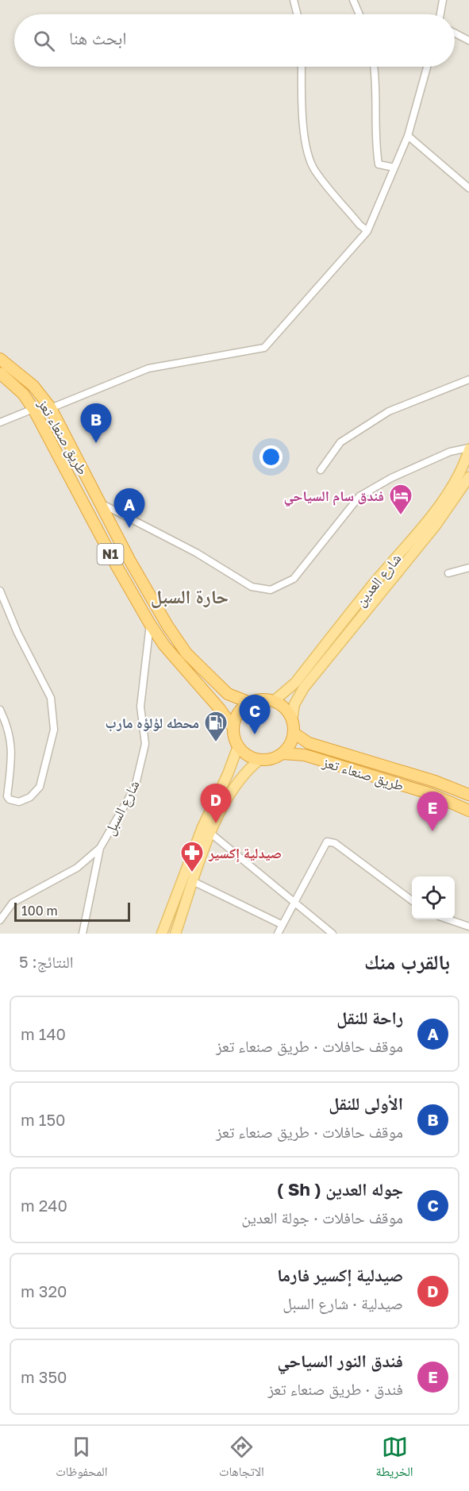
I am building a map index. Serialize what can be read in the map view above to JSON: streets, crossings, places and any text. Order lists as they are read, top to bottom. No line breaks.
{"streets":{"highway":["طريق صنعاء تعز","N1"],"main road":["شارع العدين"],"street":["شارع السبل"]},"crossings":[["طريق صنعاء تعز","شارع العدين"],["طريق صنعاء تعز","شارع السبل"]],"districts":["حارة السبل"],"places":{"hotel":["فندق سام السياحي"],"fuel station":["محطه لؤلؤه مارب"],"pharmacy":["صيدلية إكسير"]},"scale_bar":"100 m","page":{"search":"ابحث هنا","pins":["B","A","C","D","E"],"scale":"100 m","heading":["بالقرب منك","النتائج: 5"],"list":[{"mark":"A","name":"راحة للنقل","note":"موقف حافلات · طريق صنعاء تعز","value":"140 m"},{"mark":"B","name":"الأولى للنقل","note":"موقف حافلات · طريق صنعاء تعز","value":"150 m"},{"mark":"C","name":"جوله العدين ( Sh )","note":"موقف حافلات · جولة العدين","value":"240 m"},{"mark":"D","name":"صيدلية إكسير فارما","note":"صيدلية · شارع السبل","value":"320 m"},{"mark":"E","name":"فندق النور السياحي","note":"فندق · طريق صنعاء تعز","value":"350 m"}],"nav":["الخريطة","الاتجاهات","المحفوظات"]}}
